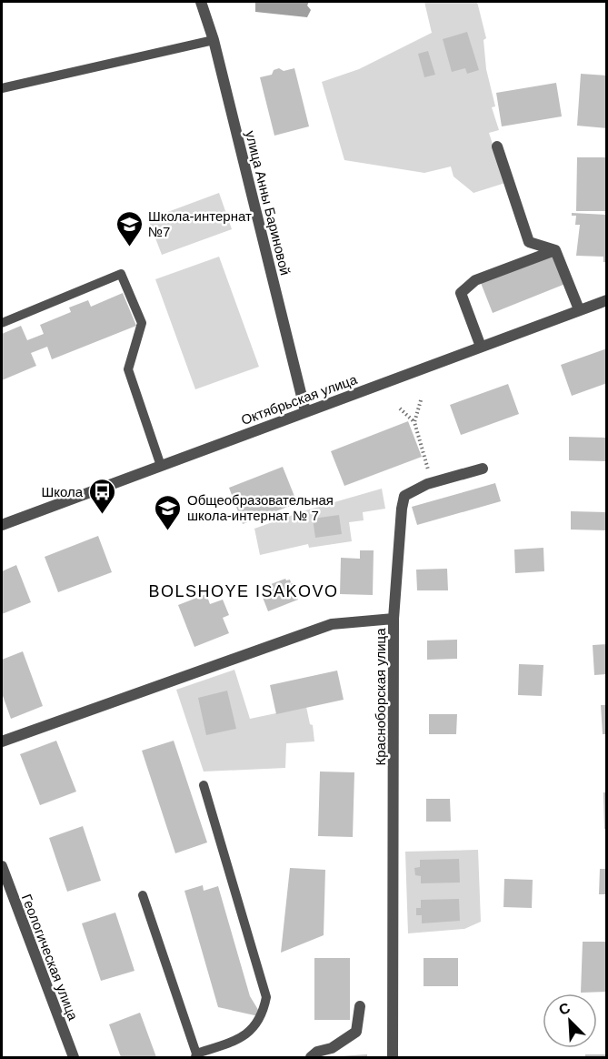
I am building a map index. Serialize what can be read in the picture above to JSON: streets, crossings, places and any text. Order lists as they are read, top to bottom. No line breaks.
{"streets":{"street":["улица Анны Бариновой","Октябрьская улица","Красноборская улица","Геологическая улица"]},"crossings":[["улица Анны Бариновой","Октябрьская улица"]],"districts":["BOLSHOYE ISAKOVO"],"places":{"school or university":["Школа-интернат №7","Общеобразовательная школа-интернат № 7"],"bus stop":["Школа"]},"north":"top left"}
